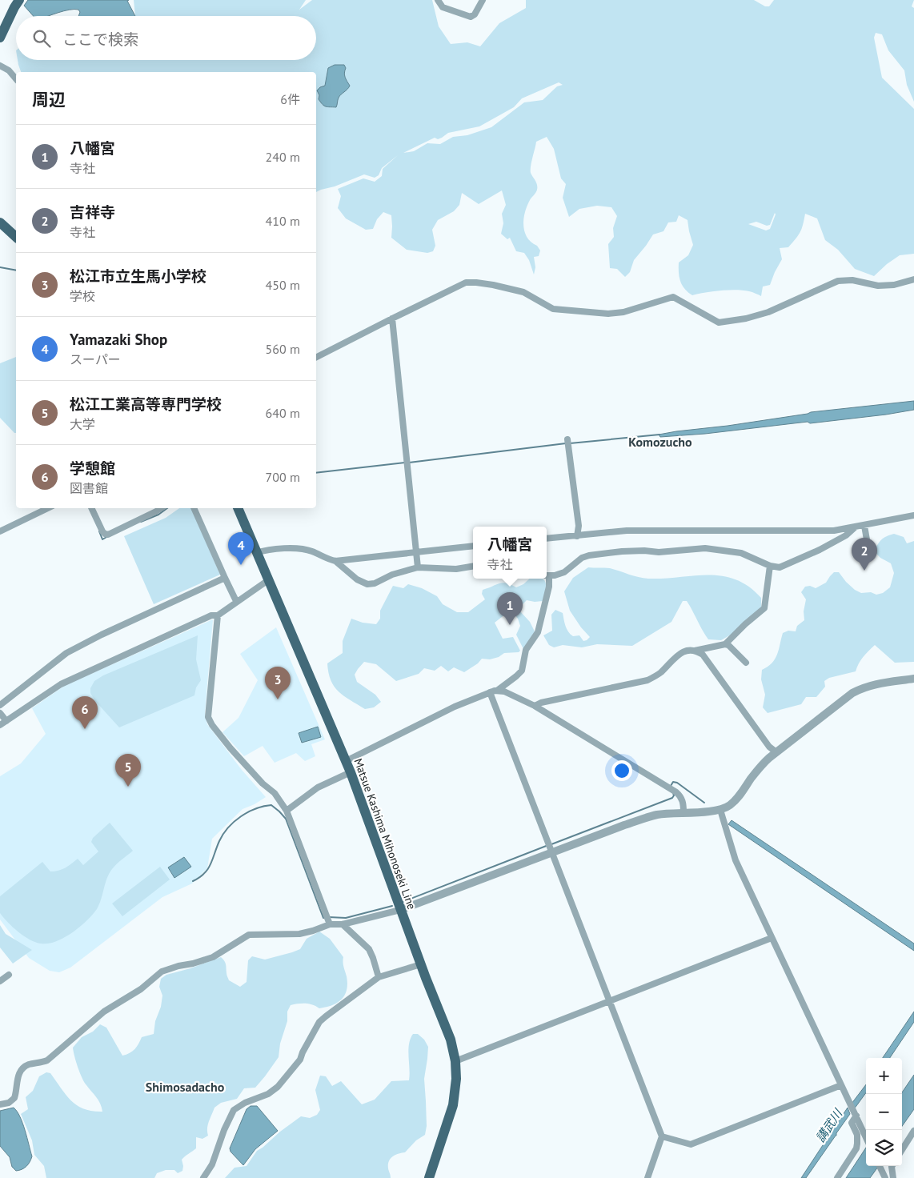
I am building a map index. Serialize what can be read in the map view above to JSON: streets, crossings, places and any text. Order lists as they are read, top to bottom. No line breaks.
{"streets":{"main road":["Matsue Kashima Mihonoseki Line"]},"districts":["Komozucho","Shimosadacho"],"water":["講武川"],"page":{"search":"ここで検索","heading":["周辺","6件"],"list":[{"mark":"1","name":"八幡宮","note":"寺社","value":"240 m"},{"mark":"2","name":"吉祥寺","note":"寺社","value":"410 m"},{"mark":"3","name":"松江市立生馬小学校","note":"学校","value":"450 m"},{"mark":"4","name":"Yamazaki Shop","note":"スーパー","value":"560 m"},{"mark":"5","name":"松江工業高等専門学校","note":"大学","value":"640 m"},{"mark":"6","name":"学憩館","note":"図書館","value":"700 m"}],"popup":["八幡宮","寺社"],"pins":["4","2","1","3","6","5"],"map_buttons":["+","−"]}}
